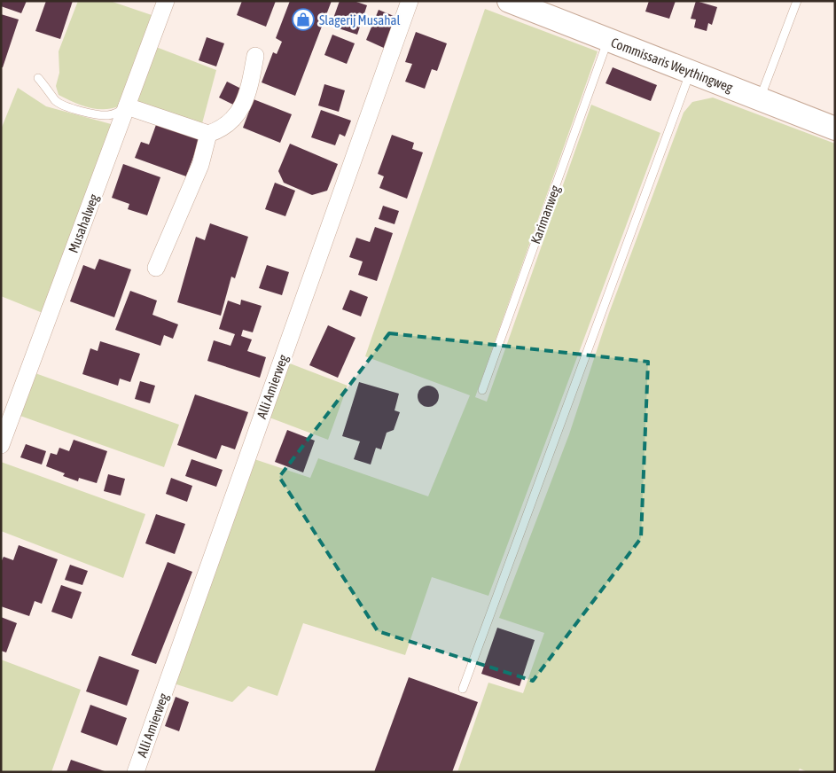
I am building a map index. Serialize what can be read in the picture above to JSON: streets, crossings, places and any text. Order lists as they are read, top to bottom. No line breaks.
{"streets":{"main road":["Commissaris Weythingweg"],"street":["Musahalweg","Alli Amierweg"],"lane":["Karimanweg"]},"crossings":[["Commissaris Weythingweg","Karimanweg"]],"places":{"shop":["Slagerij Musahal"]}}
